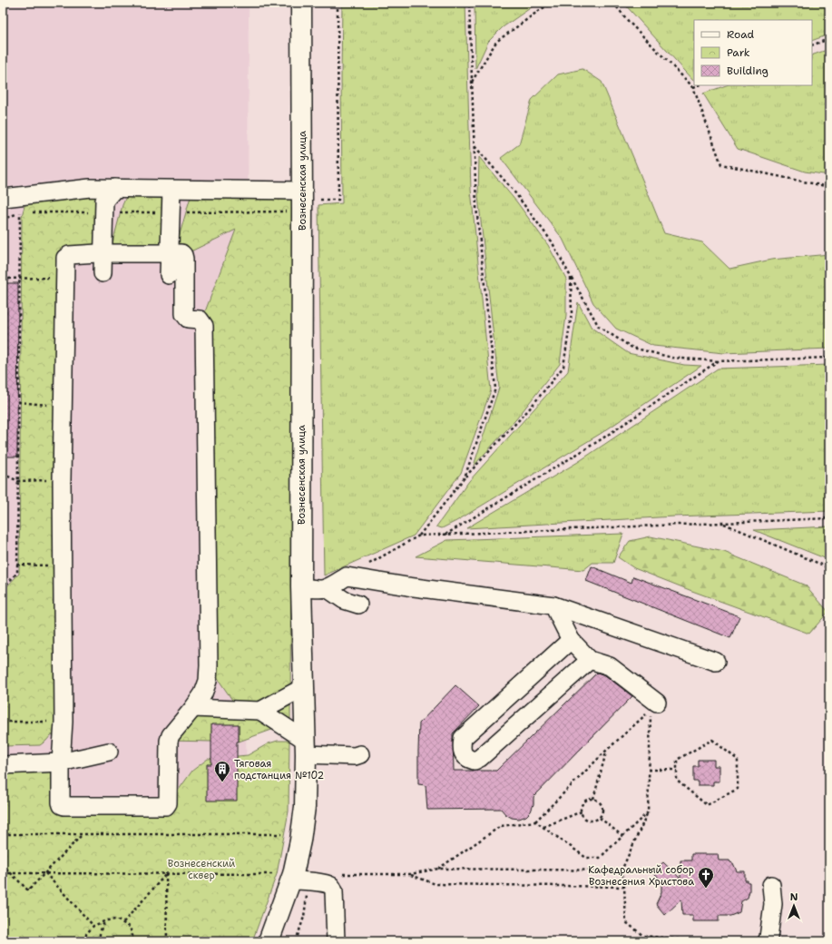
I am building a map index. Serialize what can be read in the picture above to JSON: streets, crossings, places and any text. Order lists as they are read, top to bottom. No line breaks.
{"streets":{"main road":["Вознесенская улица"]},"parks":["Вознесенский cквер"],"places":{"building":["Тяговая подстанция №102"],"church":["Кафедральный собор Вознесения Христова"]},"legend":["Road","Park","Building"],"north":"top"}
